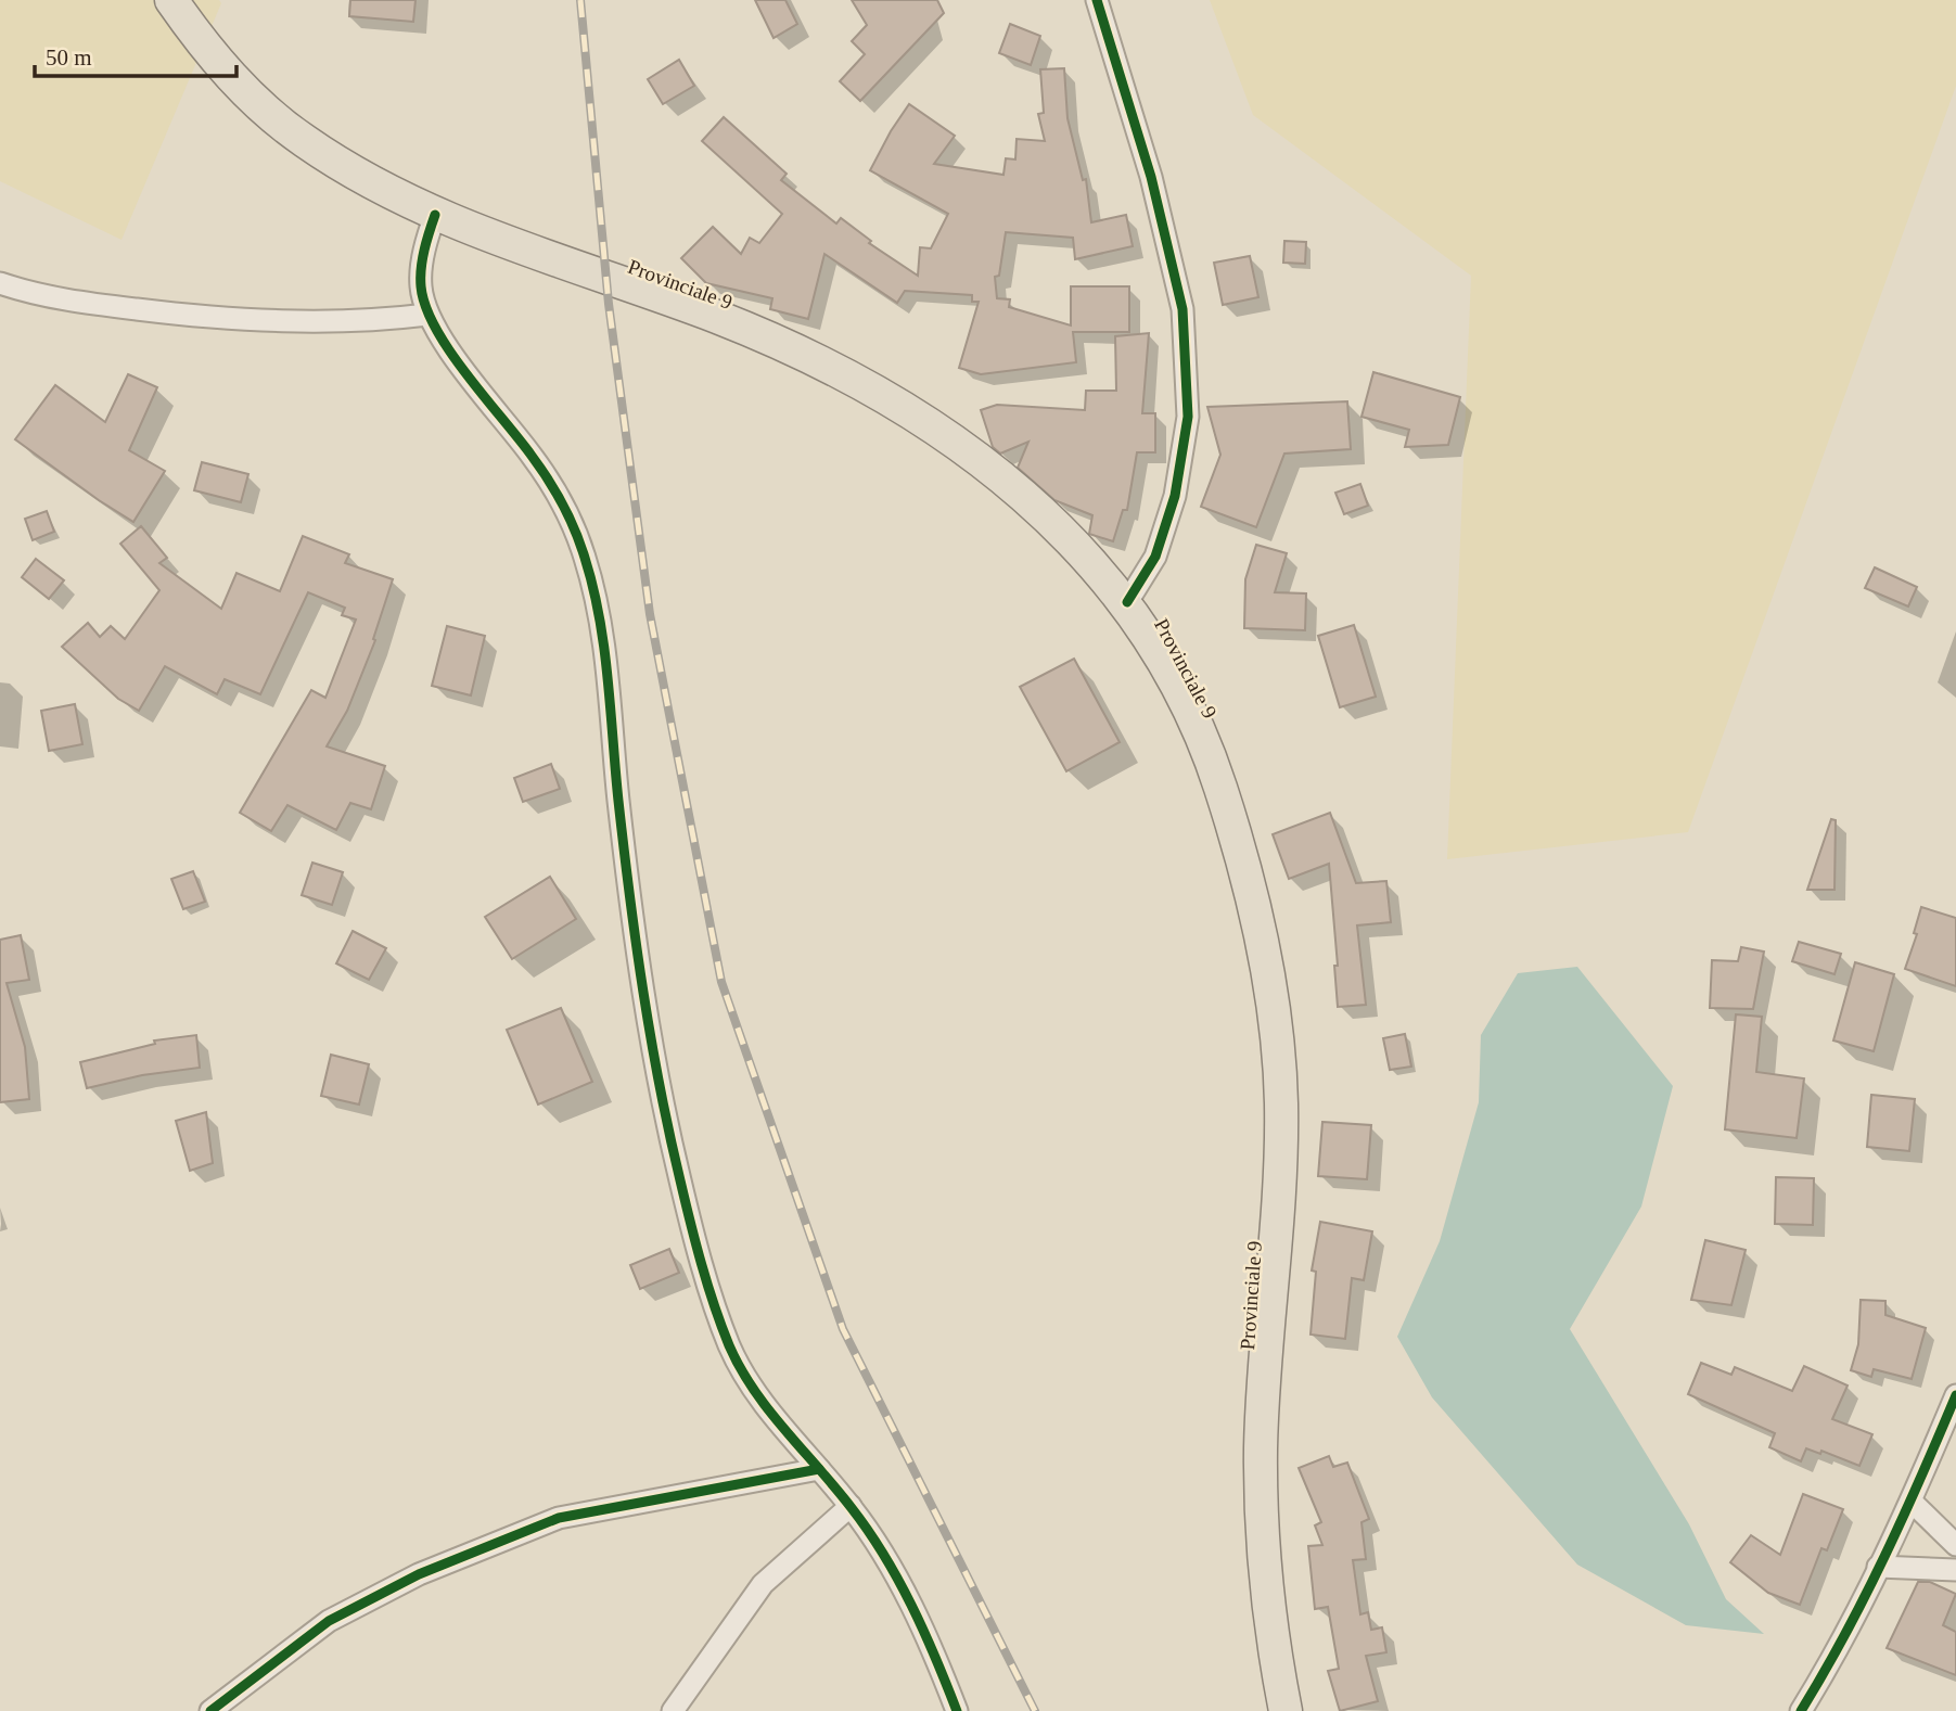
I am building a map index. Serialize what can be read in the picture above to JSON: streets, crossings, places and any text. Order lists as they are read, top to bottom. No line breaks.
{"streets":{"main road":["Provinciale 9"]},"scale_bar":"50 m"}
